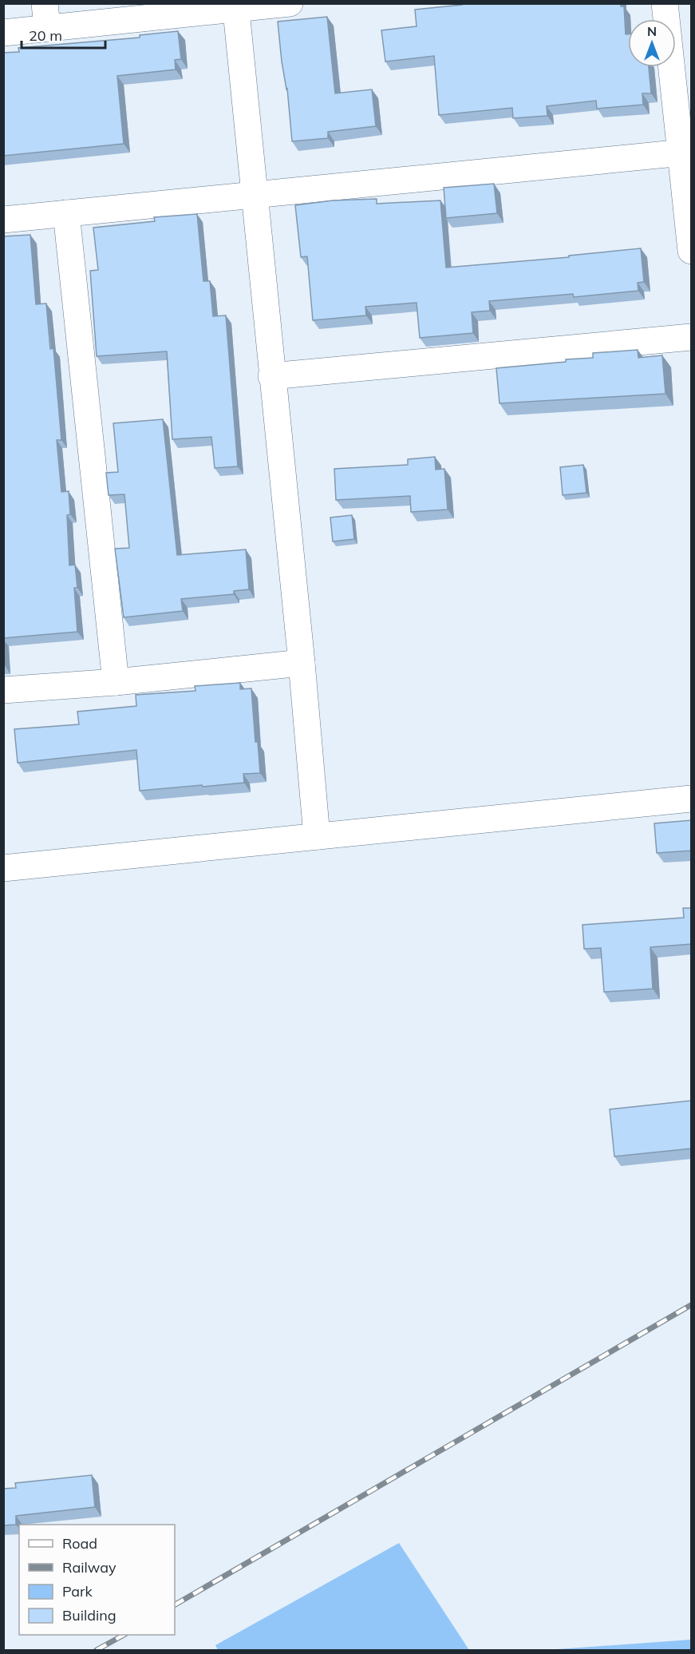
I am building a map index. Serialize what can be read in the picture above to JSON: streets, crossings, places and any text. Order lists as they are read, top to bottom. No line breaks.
{"legend":["Road","Railway","Park","Building"],"scale_bar":"20 m","north":"top"}
